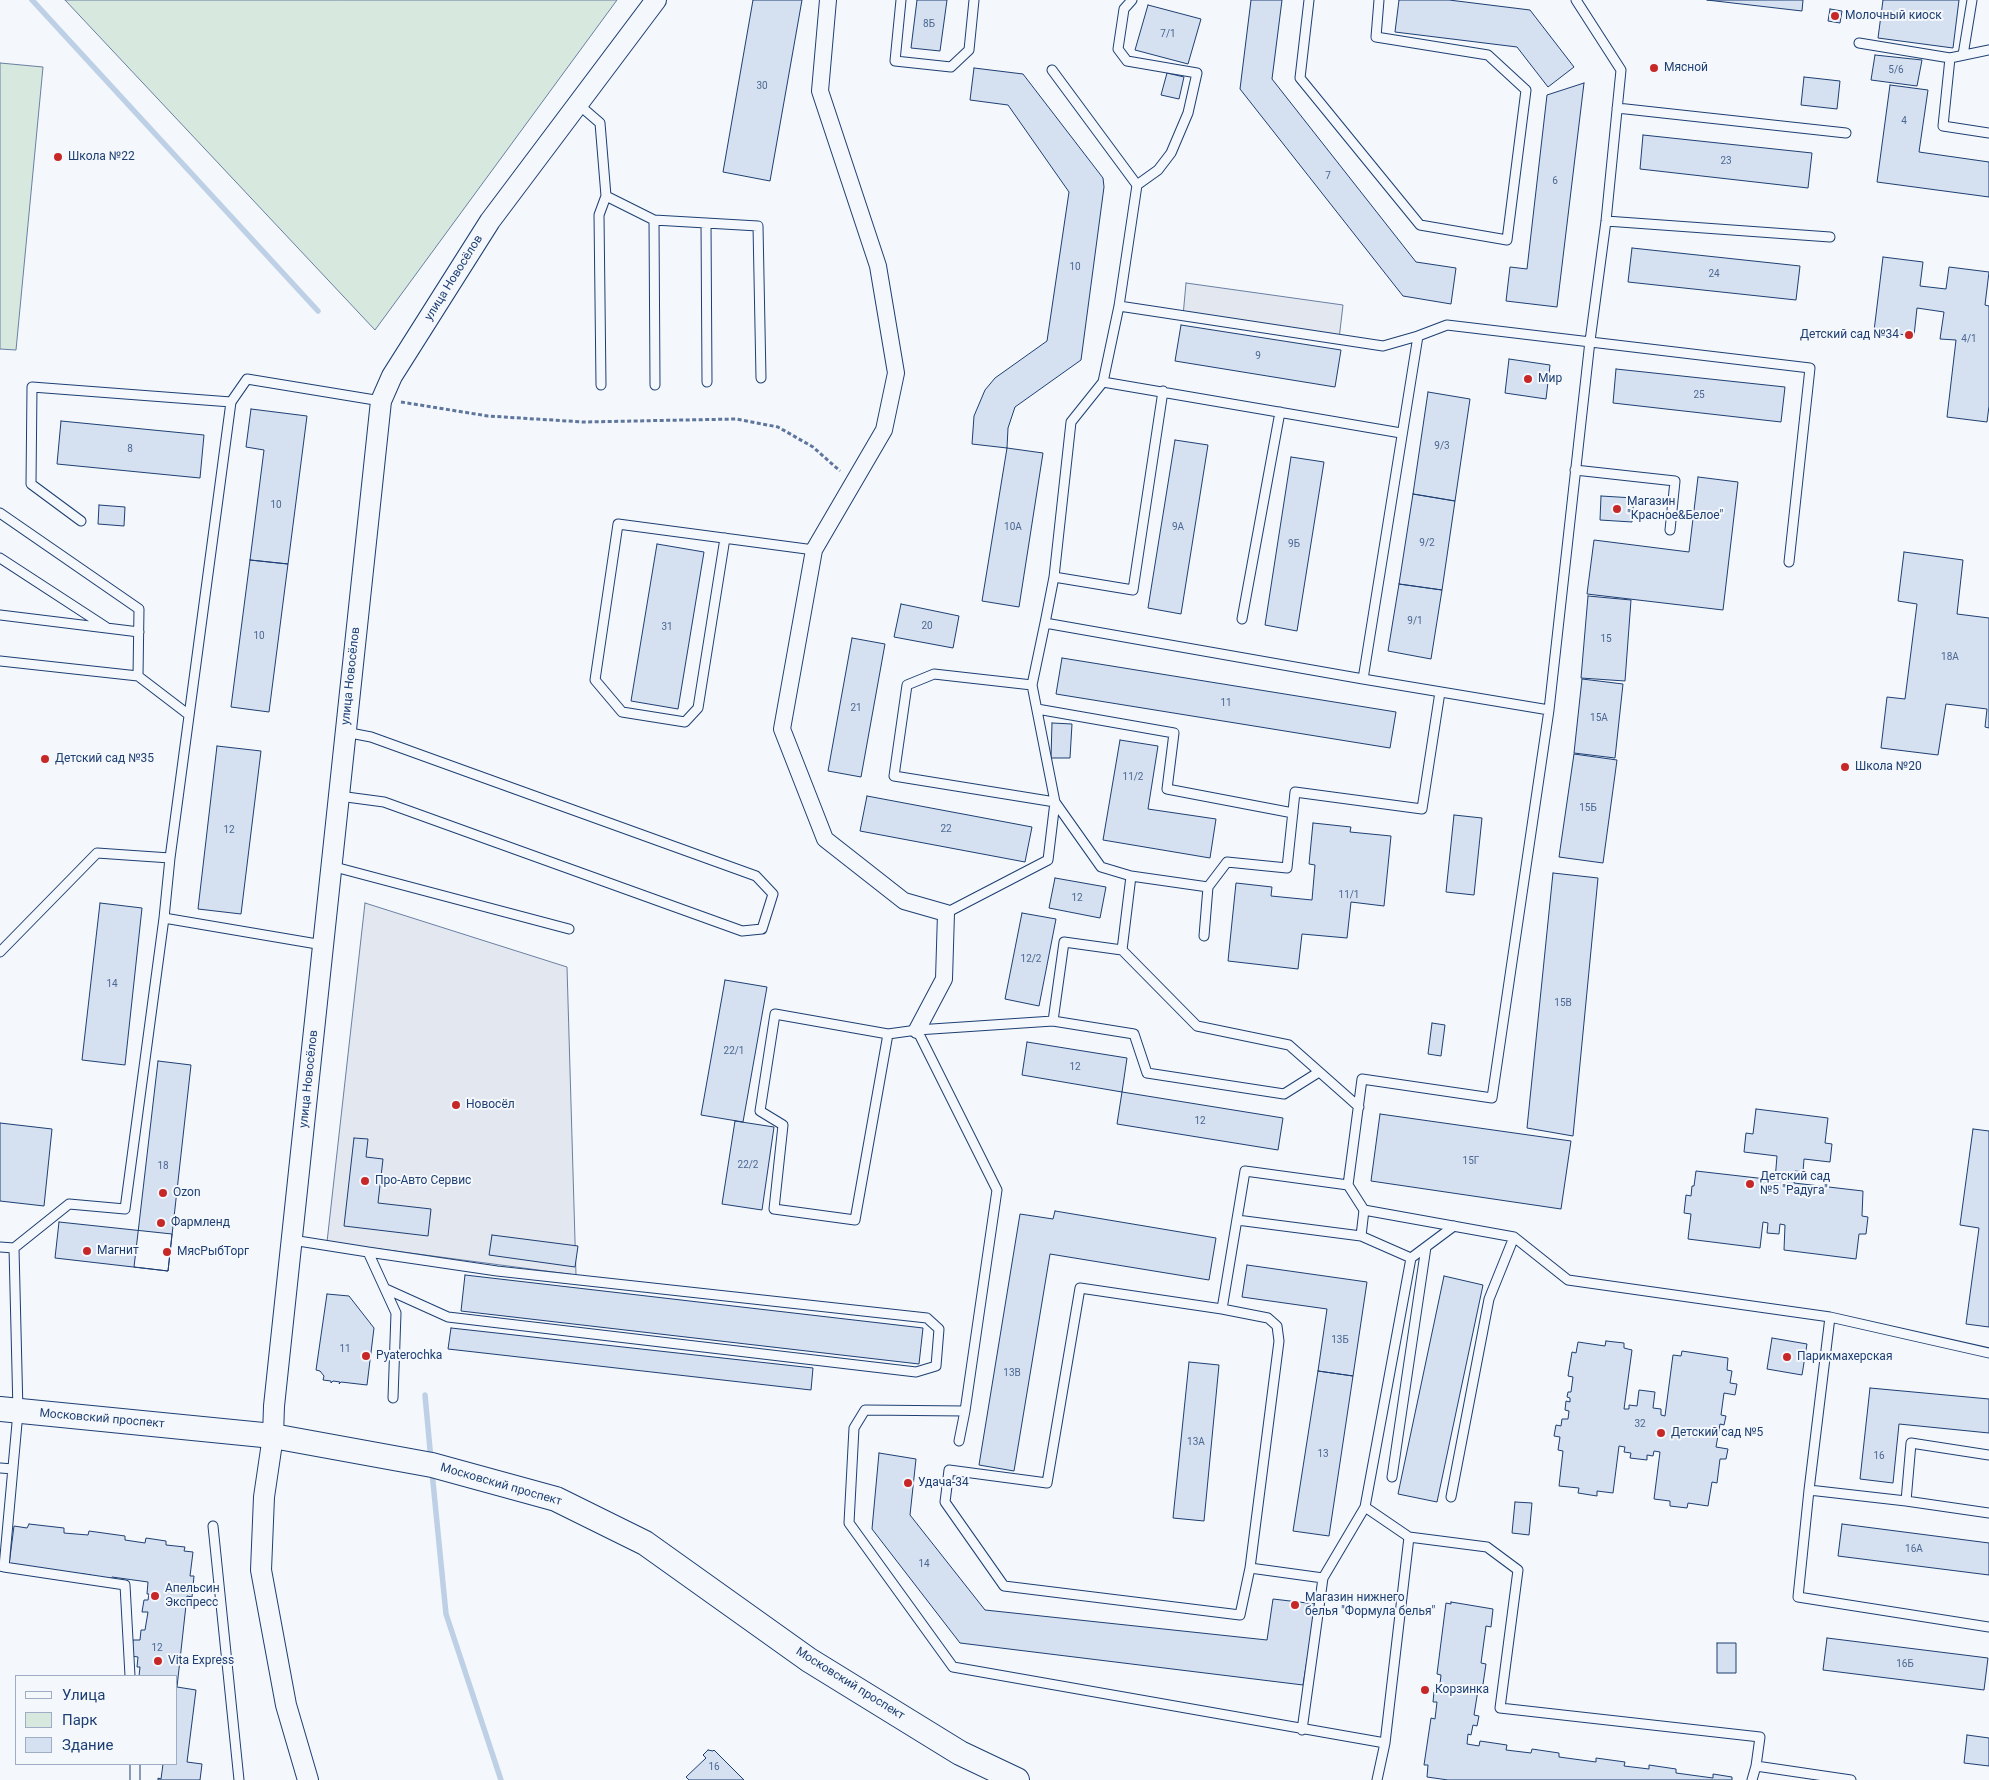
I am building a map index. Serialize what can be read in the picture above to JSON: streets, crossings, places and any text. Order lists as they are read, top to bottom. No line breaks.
{"streets":{"main road":["Московский проспект"],"street":["улица Новосёлов"]},"crossings":[["улица Новосёлов","Московский проспект"]],"places":["Молочный киоск","Мясной","Школа №22","Детский сад №34","Мир","Магазин \"Красное&Белое\"","Детский сад №35","Школа №20","Новосёл","Про-Авто Сервис","Детский сад №5 \"Радуга\"","Ozon","Фармленд","Магнит","МясРыбТорг","Pyaterochka","Парикмахерская","Детский сад №5","Удача-34","Апельсин Экспресс","Магазин нижнего белья \"Формула белья\"","Vita Express","Корзинка"],"house_numbers":["8Б","7/1","5/6","30","4","23","7","6","10","24","4/1","9","25","9/3","8","10","10А","9А","9/2","9Б","9/1","20","31","10","15","18А","11","21","15А","11/2","15Б","22","12","11/1","12","12/2","14","15В","22/1","12","12","15Г","22/2","18","13Б","11","13В","32","13А","13","16","16А","14","12","16Б","16"],"legend":["Улица","Парк","Здание"]}
